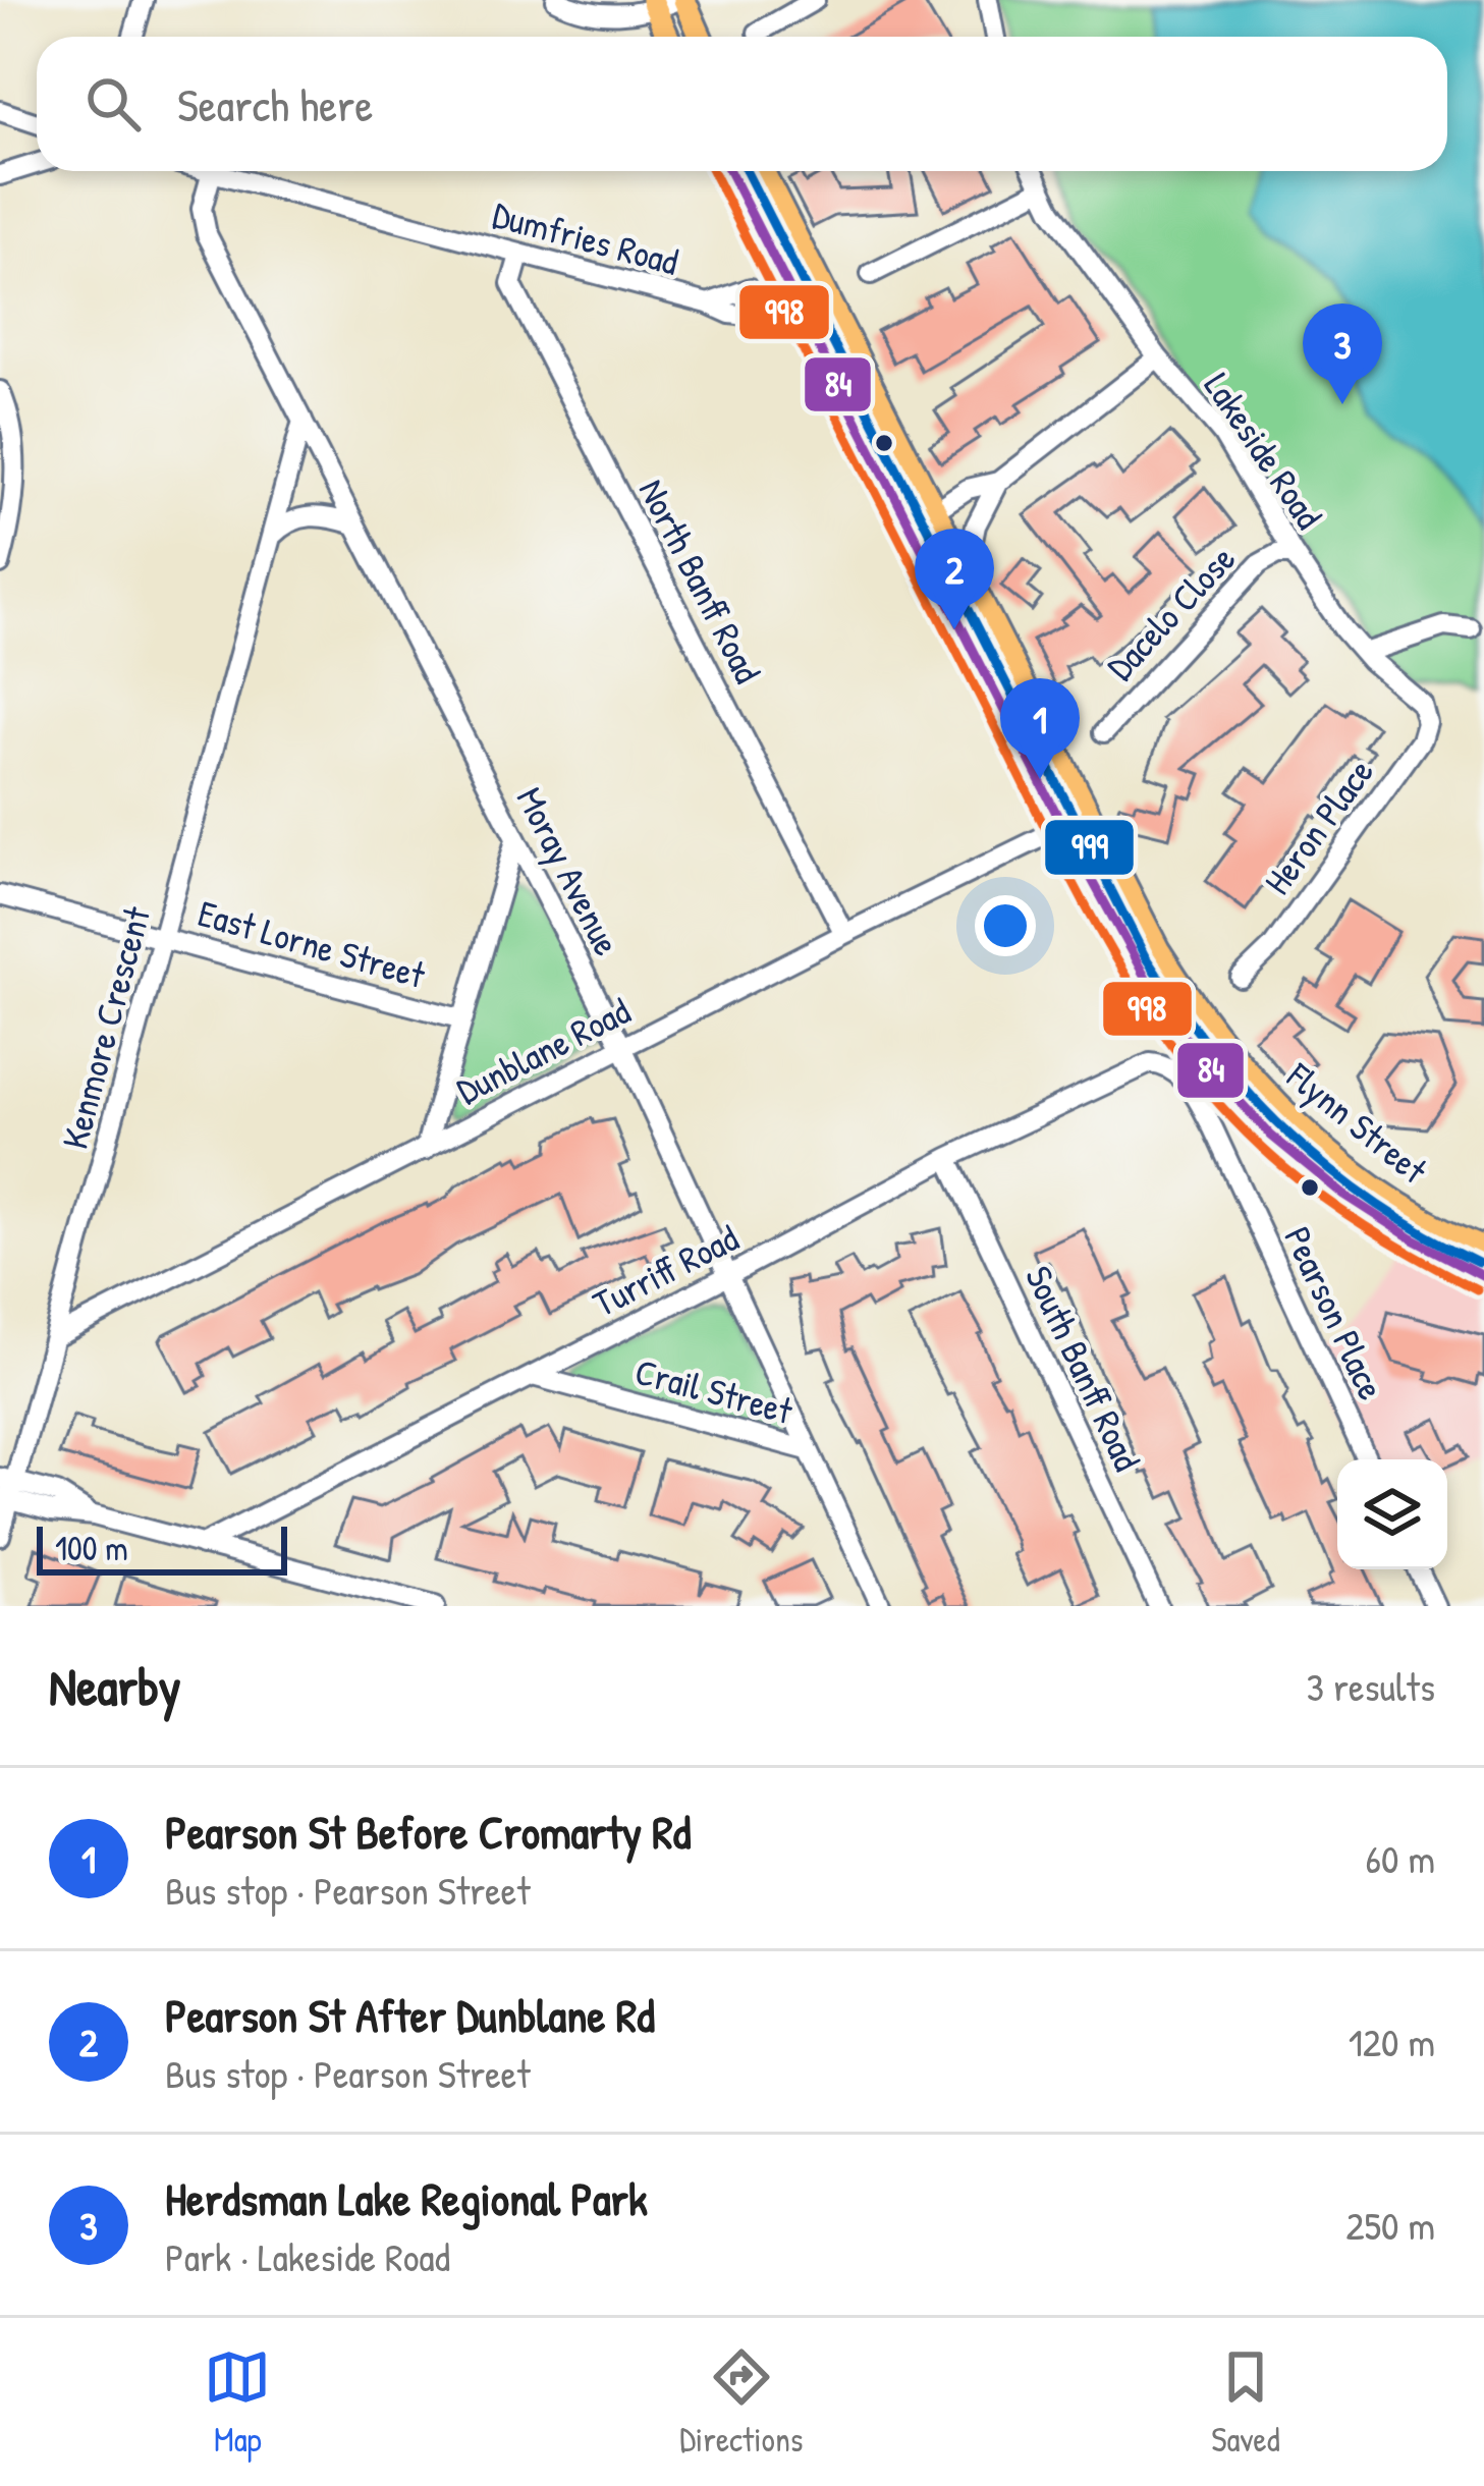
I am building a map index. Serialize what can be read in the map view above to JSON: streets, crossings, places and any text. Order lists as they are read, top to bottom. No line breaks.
{"streets":{"main road":["Flynn Street"],"street":["Dumfries Road","Lakeside Road","North Banff Road","Dacelo Close","Heron Place","Moray Avenue","East Lorne Street","Kenmore Crescent","Dunblane Road","Turriff Road","Pearson Place","South Banff Road","Crail Street"]},"crossings":[["Dumfries Road","North Banff Road"],["Dumfries Road","Moray Avenue"],["Dumfries Road","Flynn Street"],["Lakeside Road","Dacelo Close"],["Lakeside Road","Heron Place"],["North Banff Road","Dunblane Road"],["Moray Avenue","Kenmore Crescent"],["Moray Avenue","Dunblane Road"],["Moray Avenue","Turriff Road"],["Moray Avenue","Crail Street"],["East Lorne Street","Kenmore Crescent"],["Kenmore Crescent","Dunblane Road"],["Dunblane Road","Flynn Street"],["Turriff Road","Pearson Place"],["Turriff Road","South Banff Road"],["Turriff Road","Crail Street"]],"lines":["transit line 84","transit line 998","transit line 999"],"scale_bar":"100 m","page":{"search":"Search here","pins":["3","2","1"],"scale":"100 m","heading":["Nearby","3 results"],"list":[{"mark":"1","name":"Pearson St Before Cromarty Rd","note":"Bus stop · Pearson Street","value":"60 m"},{"mark":"2","name":"Pearson St After Dunblane Rd","note":"Bus stop · Pearson Street","value":"120 m"},{"mark":"3","name":"Herdsman Lake Regional Park","note":"Park · Lakeside Road","value":"250 m"}],"nav":["Map","Directions","Saved"]}}
